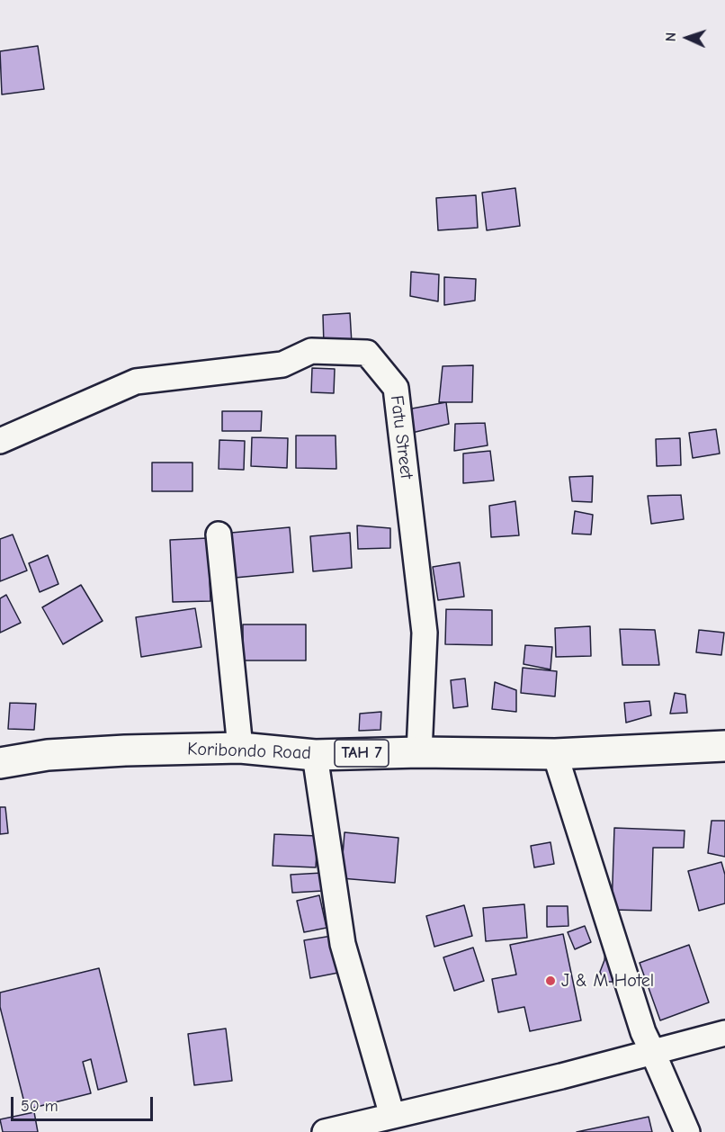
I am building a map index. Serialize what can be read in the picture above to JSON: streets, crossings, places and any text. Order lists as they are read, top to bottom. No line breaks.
{"streets":{"highway":["Koribondo Road","TAH 7"],"street":["Fatu Street"]},"crossings":[["Fatu Street","Koribondo Road"]],"places":["J & M Hotel"],"scale_bar":"50 m","north":"left"}
